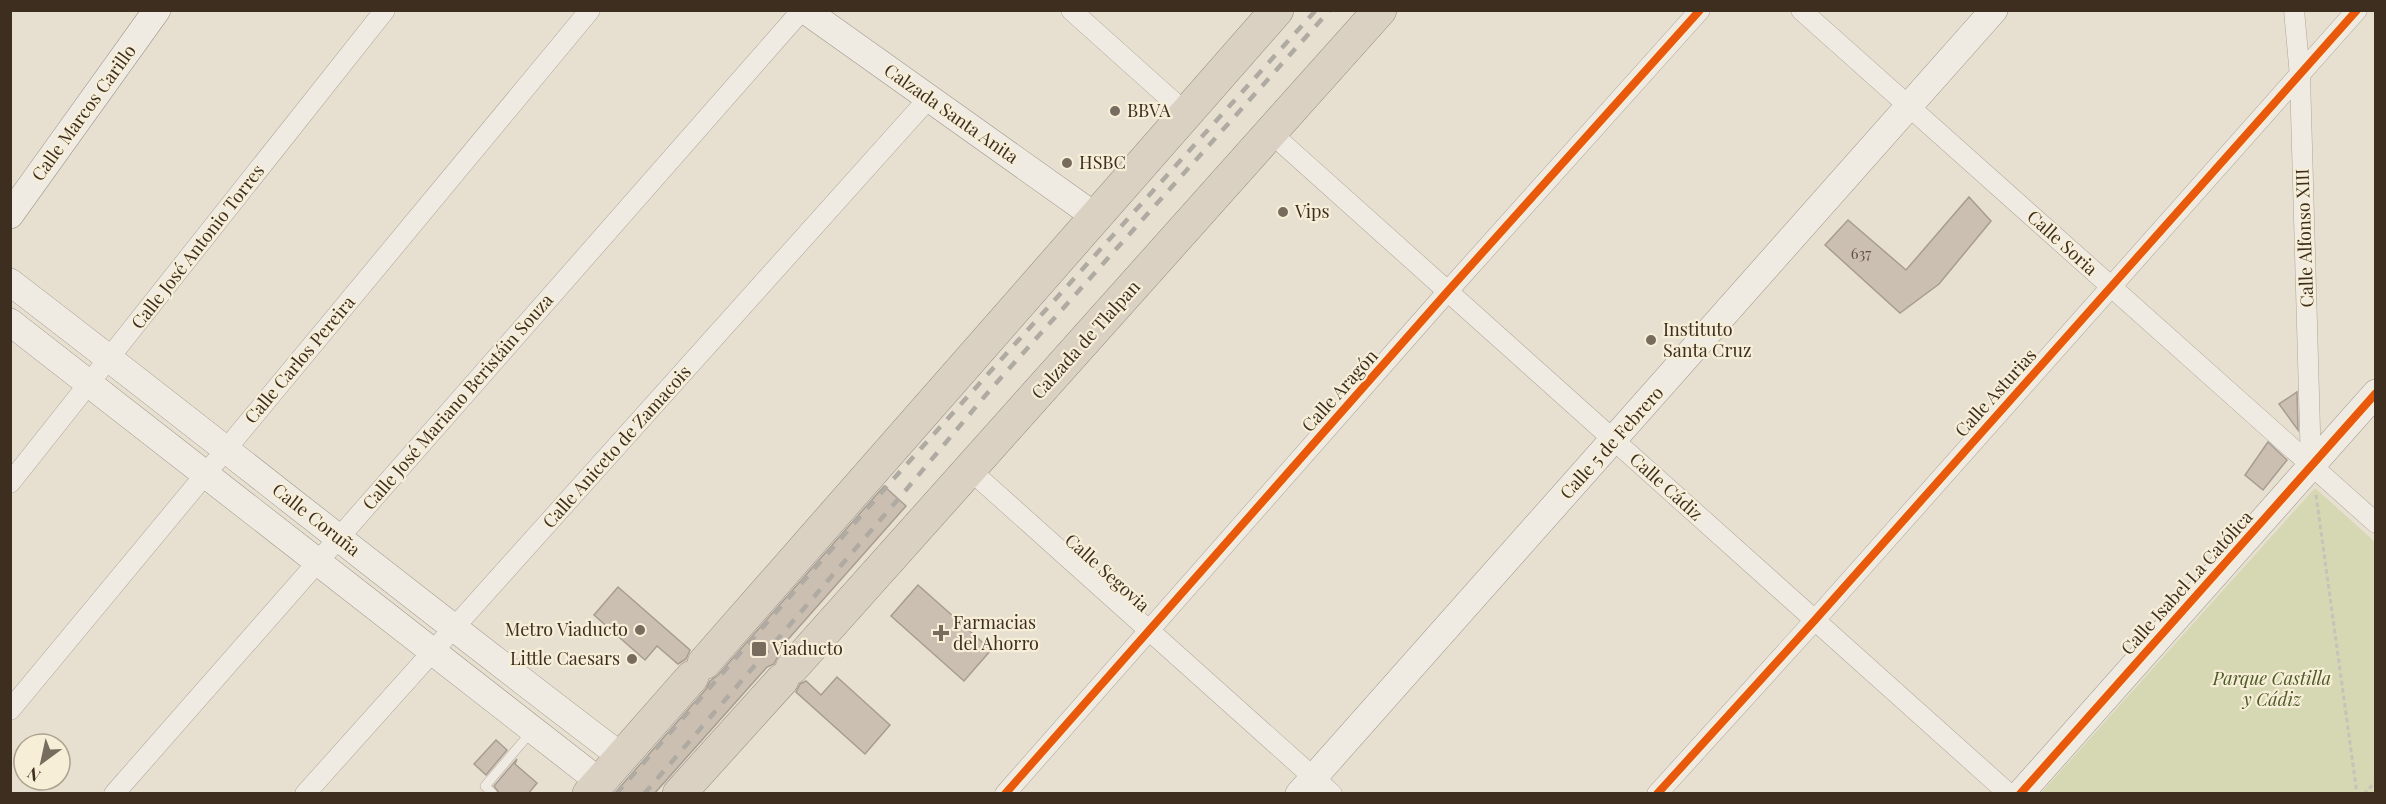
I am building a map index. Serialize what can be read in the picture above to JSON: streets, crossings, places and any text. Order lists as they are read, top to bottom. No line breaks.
{"streets":{"highway":["Calzada de Tlalpan"],"street":["Calle Marcos Carillo","Calzada Santa Anita","Calle Alfonso XIII","Calle Soria","Calle José Antonio Torres","Calle Carlos Pereira","Calle Aragón","Calle Asturias","Calle José Mariano Beristáin Souza","Calle 5 de Febrero","Calle Aniceto de Zamacois","Calle Cádiz","Calle Coruña","Calle Segovia","Calle Isabel La Católica"]},"crossings":[["Calzada Santa Anita","Calle José Mariano Beristáin Souza"],["Calzada Santa Anita","Calle Aniceto de Zamacois"],["Calle Alfonso XIII","Calle Soria"],["Calle Alfonso XIII","Calle Asturias"],["Calle Alfonso XIII","Calle Isabel La Católica"],["Calle Soria","Calle Asturias"],["Calle Soria","Calle 5 de Febrero"],["Calle Soria","Calle Isabel La Católica"],["Calle José Antonio Torres","Calle Coruña"],["Calzada de Tlalpan","Calle Cádiz"],["Calzada de Tlalpan","Calle Segovia"],["Calle Carlos Pereira","Calle Coruña"],["Calle Aragón","Calle Cádiz"],["Calle Aragón","Calle Segovia"],["Calle Asturias","Calle Cádiz"],["Calle José Mariano Beristáin Souza","Calle Coruña"],["Calle 5 de Febrero","Calle Cádiz"],["Calle 5 de Febrero","Calle Segovia"],["Calle Aniceto de Zamacois","Calle Coruña"]],"parks":["Parque Castilla y Cádiz"],"places":{"other":["BBVA","HSBC","Vips","Instituto Santa Cruz","Metro Viaducto","Little Caesars"],"health":["Farmacias del Ahorro"],"transit":["Viaducto"]},"house_numbers":["637"],"north":"bottom left"}
